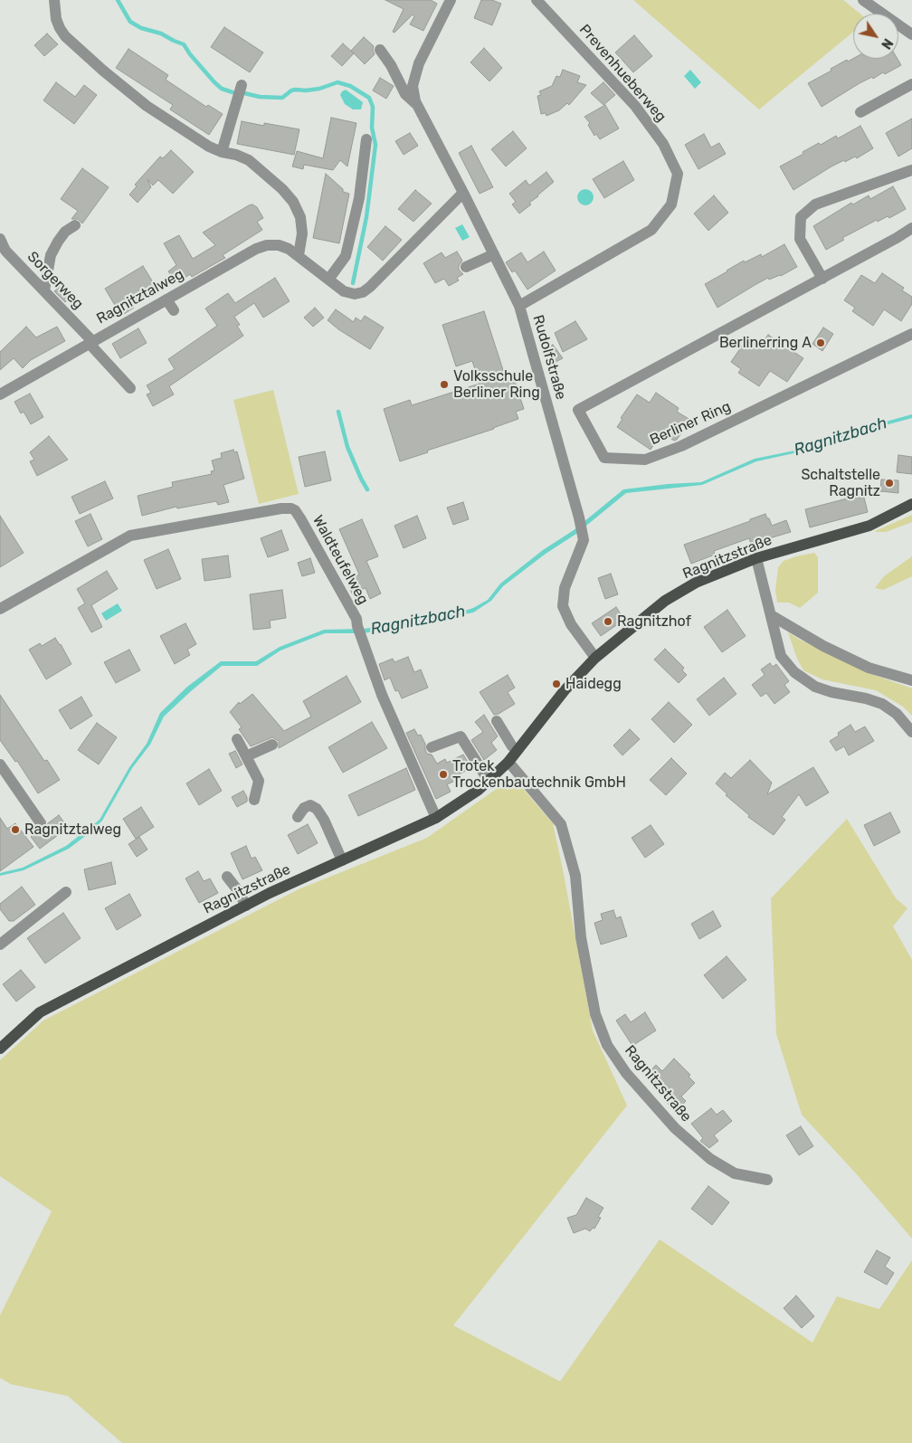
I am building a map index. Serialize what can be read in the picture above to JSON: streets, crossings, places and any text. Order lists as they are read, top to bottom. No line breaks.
{"streets":{"main road":["Ragnitzstraße"],"street":["Prevenhueberweg","Sorgerweg","Ragnitztalweg","Rudolfstraße","Berliner Ring","Waldteufelweg"]},"crossings":[["Prevenhueberweg","Rudolfstraße"],["Sorgerweg","Ragnitztalweg"],["Ragnitztalweg","Rudolfstraße"],["Rudolfstraße","Ragnitzstraße"],["Ragnitzstraße","Waldteufelweg"]],"water":["Ragnitzbach"],"places":["Berlinerring A","Volksschule Berliner Ring","Schaltstelle Ragnitz","Ragnitzhof","Haidegg","Trotek Trockenbautechnik GmbH","Ragnitztalweg"],"north":"bottom right"}
